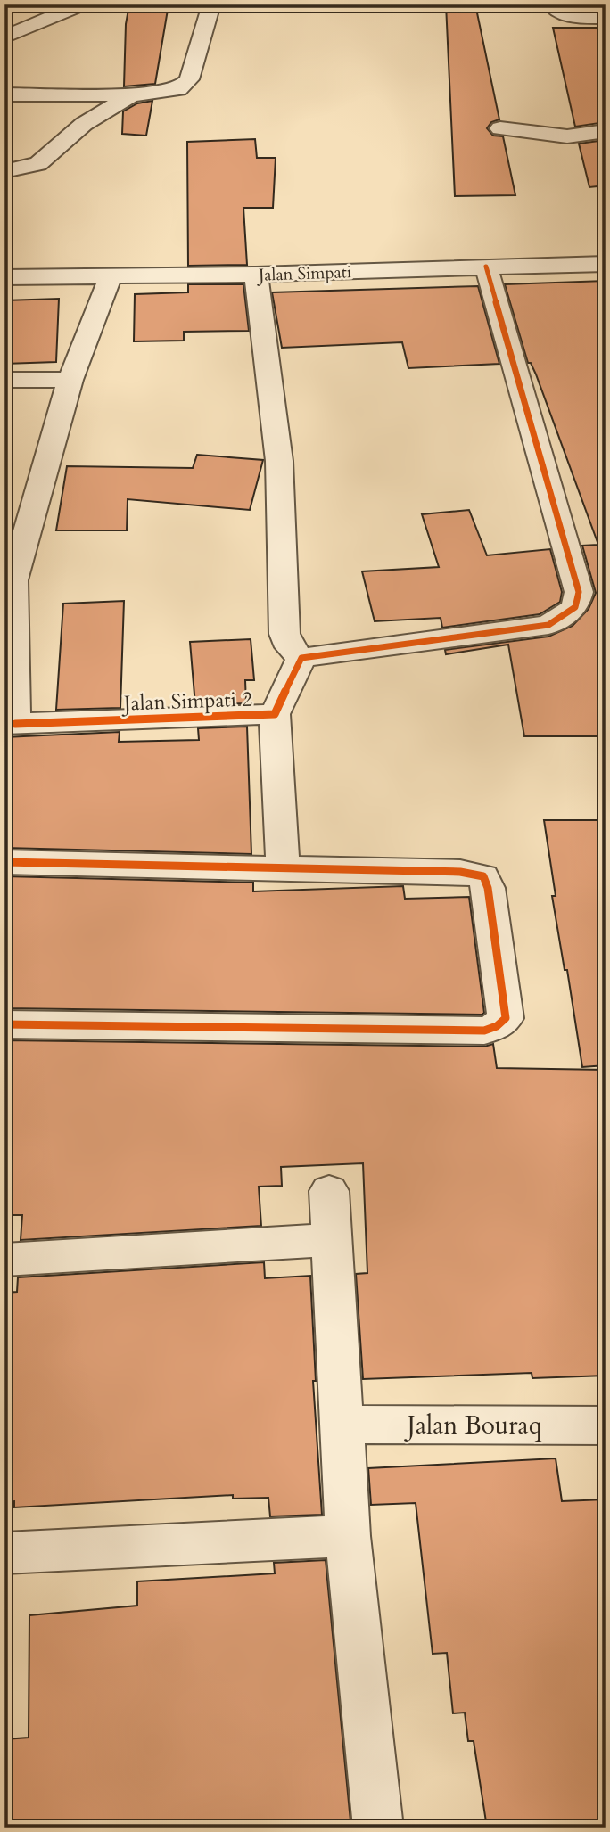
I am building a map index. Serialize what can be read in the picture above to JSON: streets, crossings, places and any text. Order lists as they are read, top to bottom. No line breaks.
{"streets":{"street":["Jalan Simpati","Jalan Simpati 2","Jalan Bouraq"]}}
